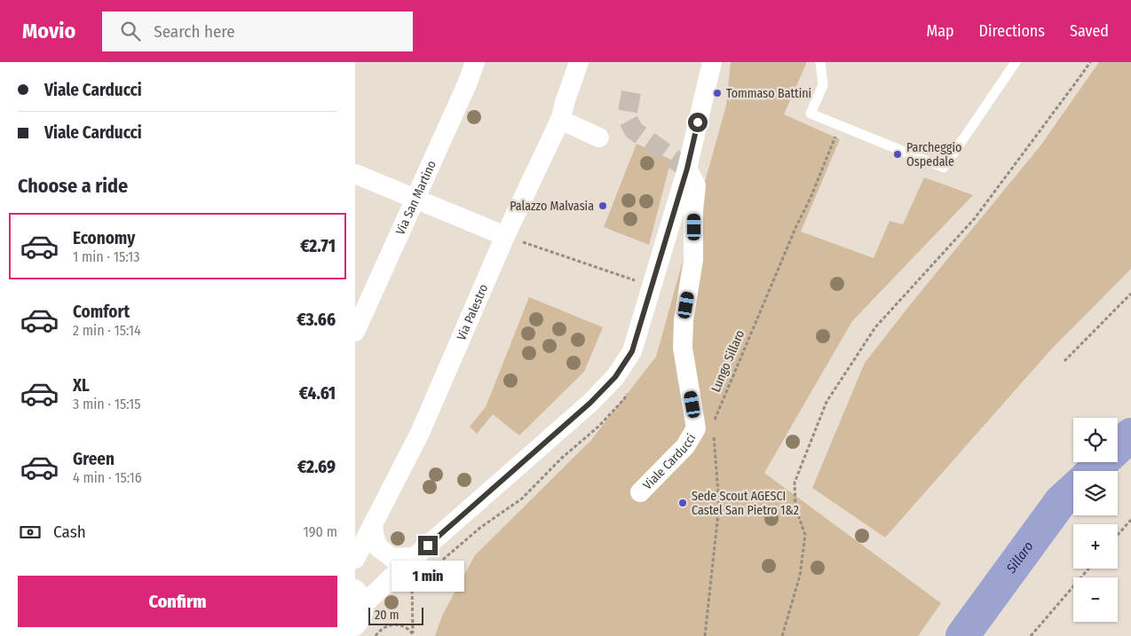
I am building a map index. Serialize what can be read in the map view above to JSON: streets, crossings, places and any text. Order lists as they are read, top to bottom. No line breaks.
{"streets":{"street":["Via San Martino","Via Palestro","Viale Carducci"],"path":["Lungo Sillaro"]},"water":["Sillaro"],"places":["Tommaso Battini","Parcheggio Ospedale","Palazzo Malvasia","Sede Scout AGESCI Castel San Pietro 1&2"],"scale_bar":"20 m","page":{"header":"Movio","search":"Search here","nav":["Map","Directions","Saved"],"banner":["Viale Carducci","Viale Carducci"],"heading":"Choose a ride","list":[{"name":"Economy","note":"1 min · 15:13","value":"€2.71"},{"name":"Comfort","note":"2 min · 15:14","value":"€3.66"},{"name":"XL","note":"3 min · 15:15","value":"€4.61"},{"name":"Green","note":"4 min · 15:16","value":"€2.69"}],"map_buttons":["+","−"],"pay":["Cash","190 m"],"bubble":"1 min","buttons":"Confirm","scale":"20 m"}}
